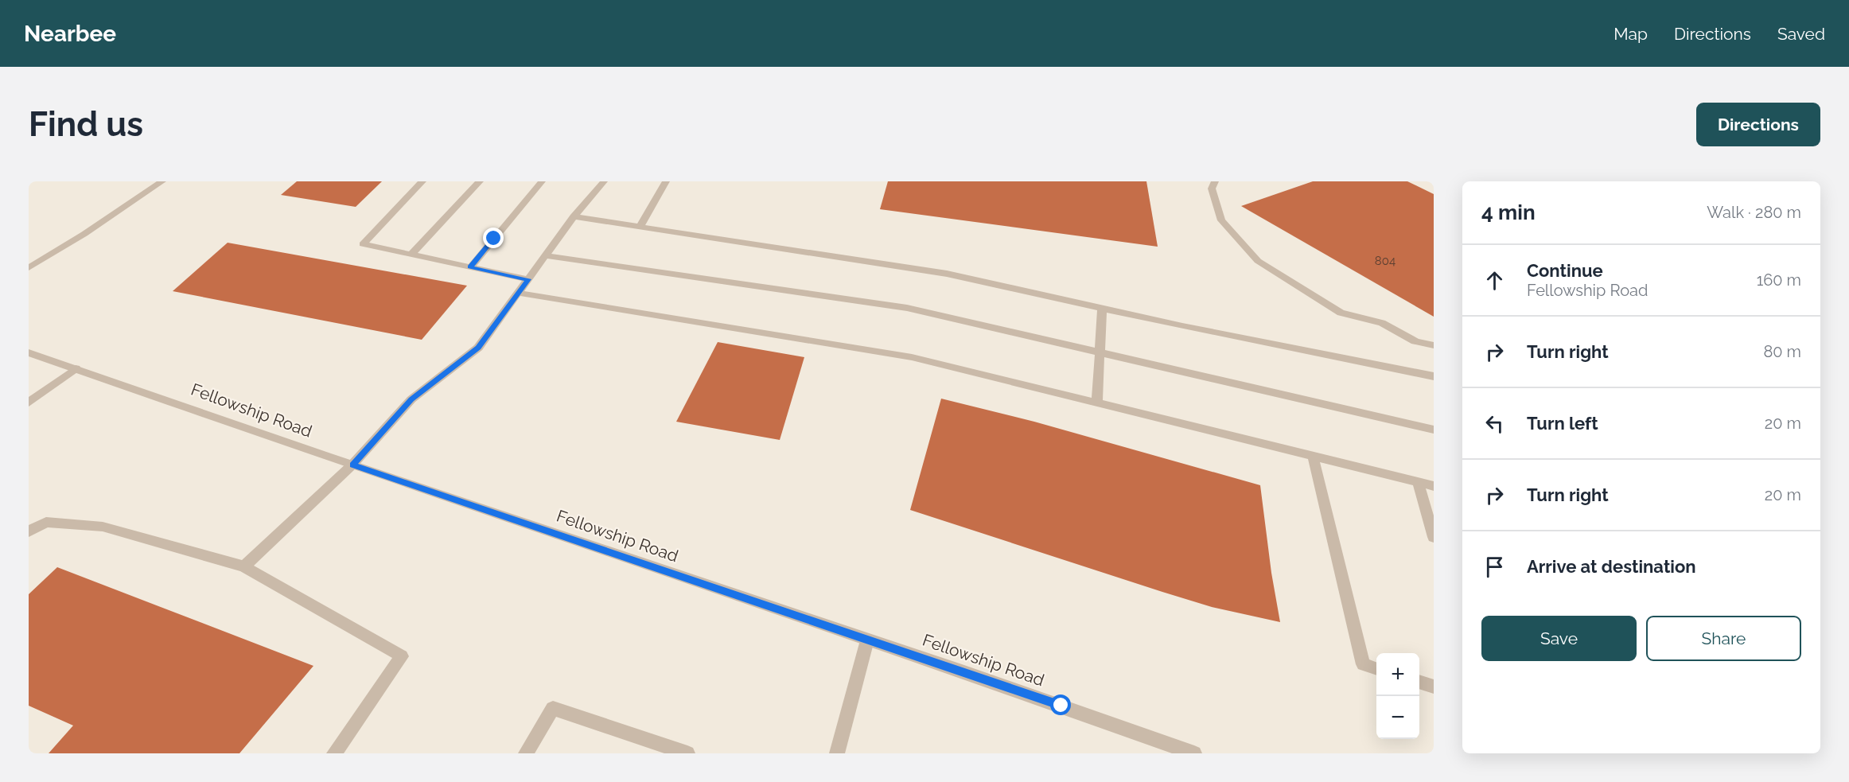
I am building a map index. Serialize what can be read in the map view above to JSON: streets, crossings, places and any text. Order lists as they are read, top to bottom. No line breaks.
{"streets":{"street":["Fellowship Road"]},"house_numbers":["804"],"page":{"header":"Nearbee","nav":["Map","Directions","Saved"],"buttons":["Directions",["Save","Share"]],"title":"Find us","heading":["4 min","Walk · 280 m"],"list":[["Continue","Fellowship Road","160 m"],["Turn right","80 m"],["Turn left","20 m"],["Turn right","20 m"],"Arrive at destination"],"map_buttons":["+","−"]}}
